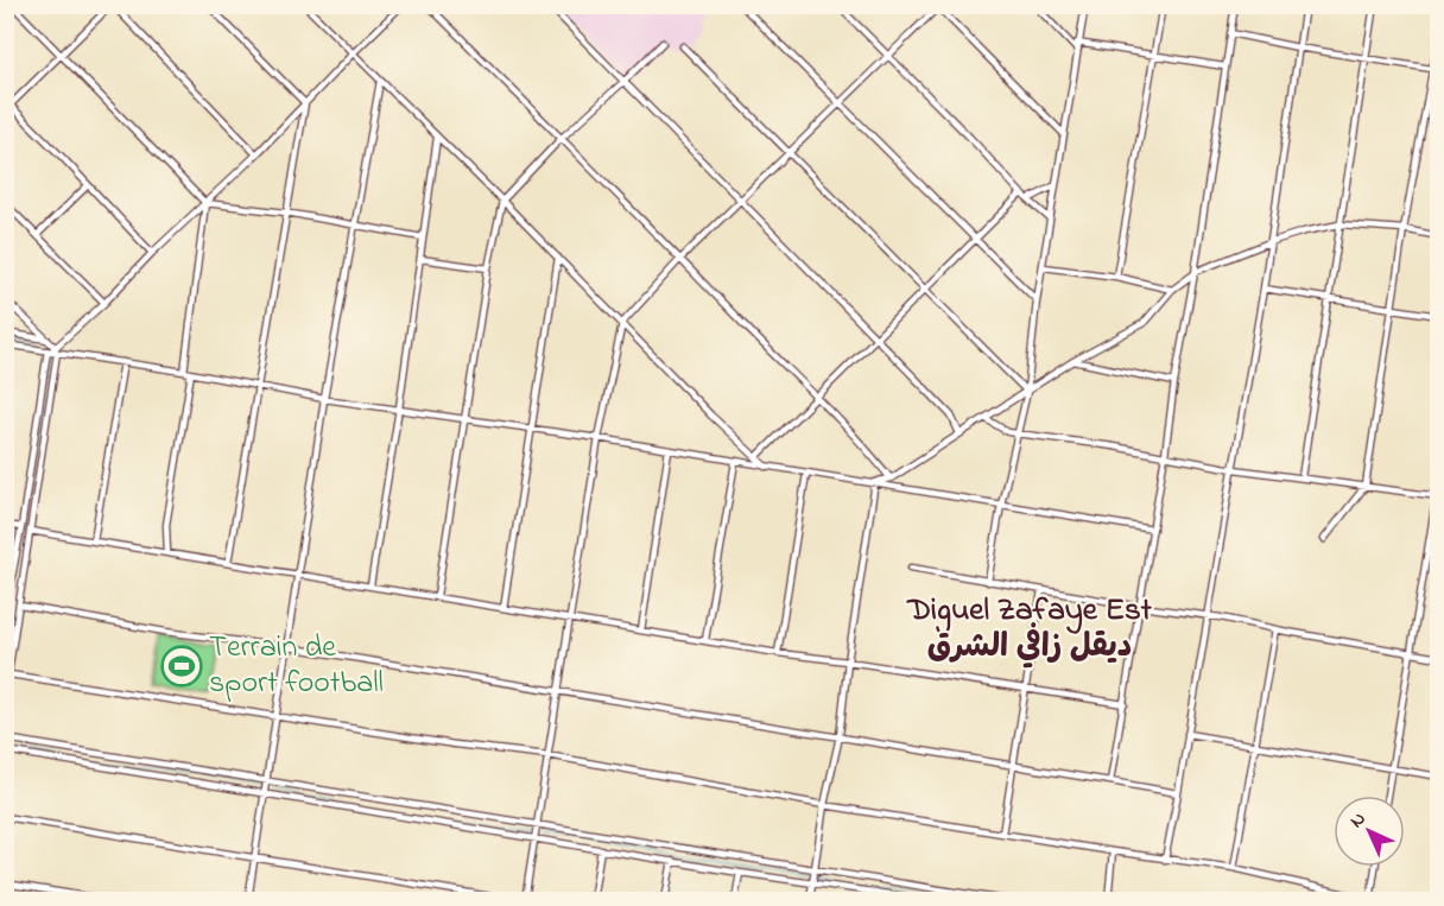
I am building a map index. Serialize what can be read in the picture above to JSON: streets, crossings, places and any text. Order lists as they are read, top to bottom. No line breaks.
{"districts":["Diguel Zafaye Est ديقل زافي الشرق"],"places":{"sports":["Terrain de sport football"]},"north":"top left"}
